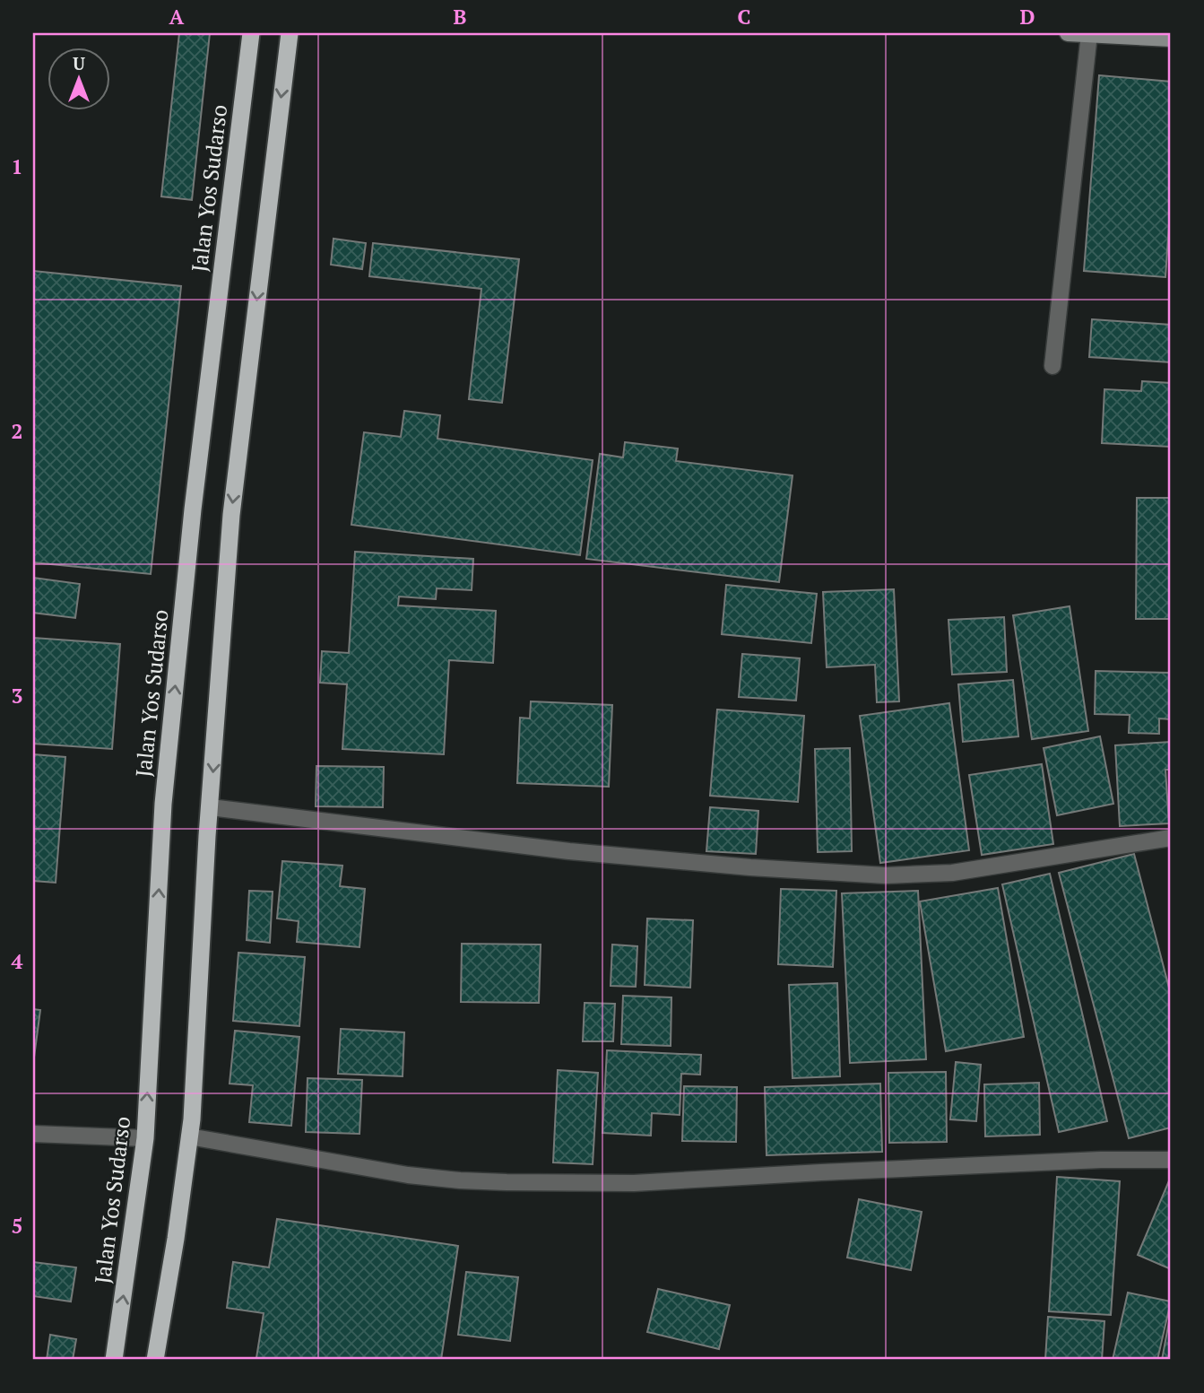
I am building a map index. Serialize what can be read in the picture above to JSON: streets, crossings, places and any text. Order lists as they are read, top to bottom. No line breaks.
{"streets":{"highway":["Jalan Yos Sudarso"]},"north":"top","grid":{"columns":["A","B","C","D"],"rows":["1","2","3","4","5"]}}
